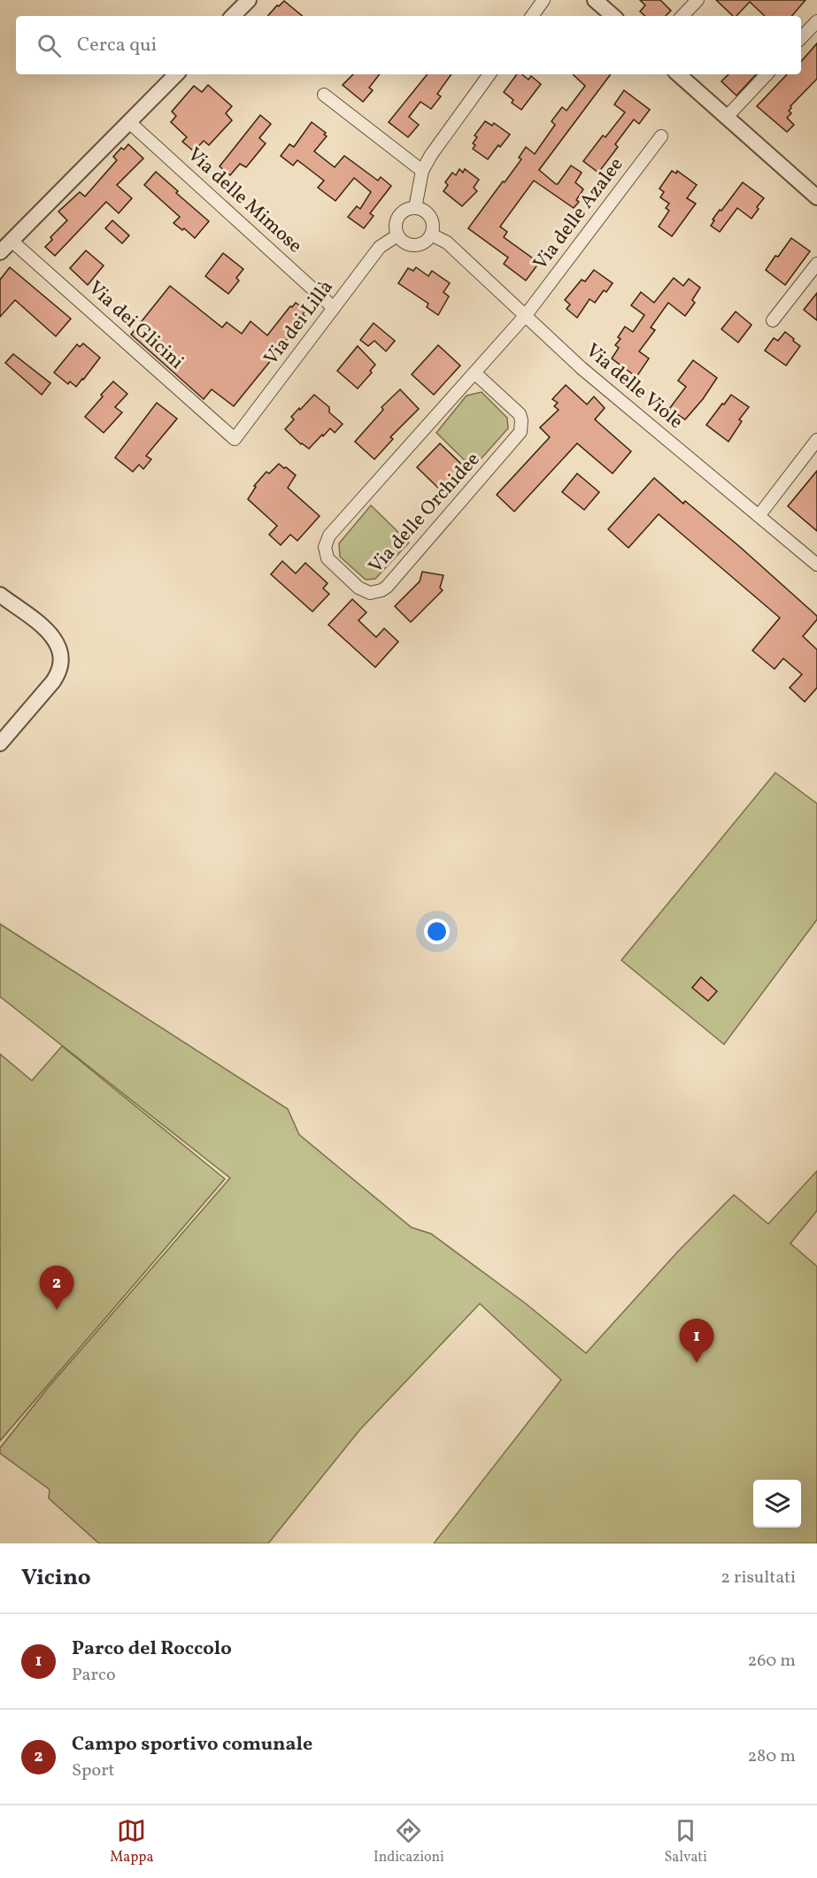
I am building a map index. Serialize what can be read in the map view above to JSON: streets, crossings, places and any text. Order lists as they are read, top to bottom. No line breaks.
{"streets":{"street":["Via delle Mimose","Via delle Azalee","Via dei Lillà","Via dei Glicini","Via delle Viole","Via delle Orchidee"]},"crossings":[["Via delle Mimose","Via dei Lillà"],["Via delle Azalee","Via delle Viole"],["Via delle Azalee","Via delle Orchidee"],["Via dei Lillà","Via dei Glicini"],["Via dei Lillà","Via delle Viole"],["Via delle Viole","Via delle Orchidee"]],"page":{"search":"Cerca qui","pins":["2","1"],"heading":["Vicino","2 risultati"],"list":[{"mark":"1","name":"Parco del Roccolo","note":"Parco","value":"260 m"},{"mark":"2","name":"Campo sportivo comunale","note":"Sport","value":"280 m"}],"nav":["Mappa","Indicazioni","Salvati"]}}
